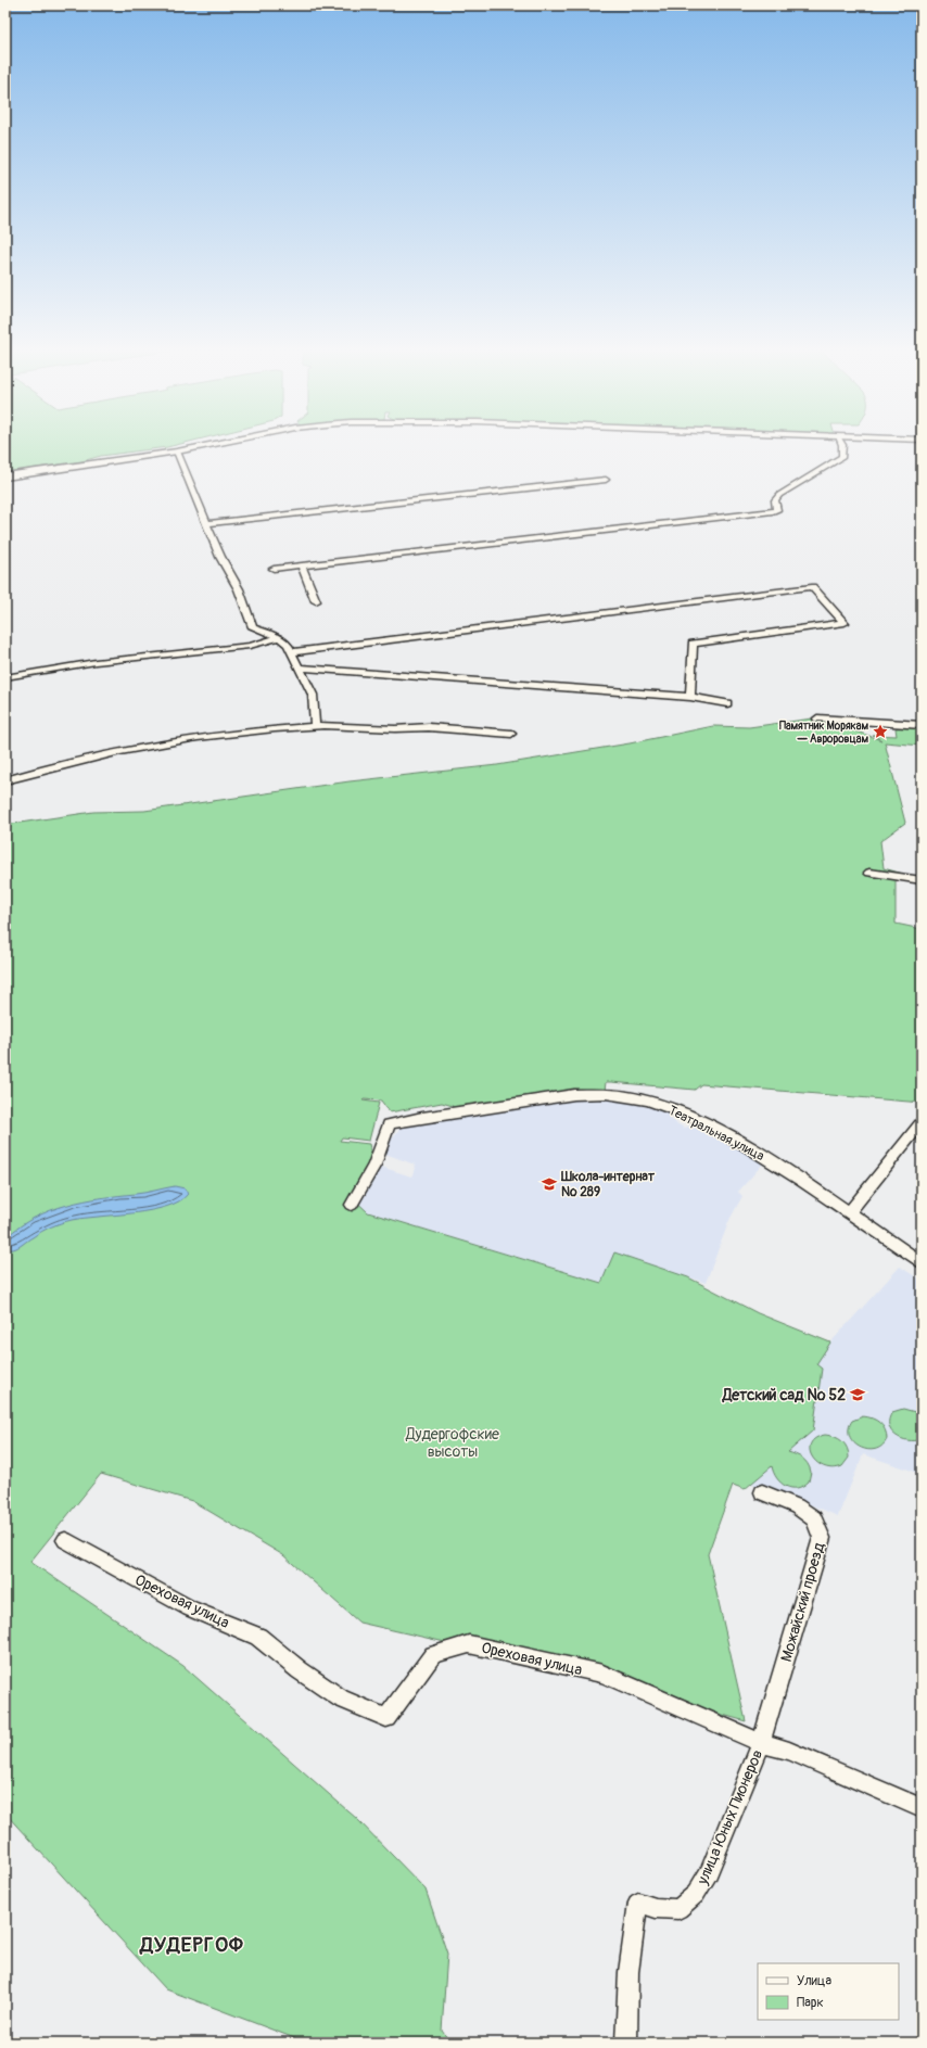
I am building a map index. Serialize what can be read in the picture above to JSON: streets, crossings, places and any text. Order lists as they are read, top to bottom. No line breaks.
{"streets":{"street":["Театральная улица","Ореховая улица","Можайский проезд","улица Юных Пионеров"]},"crossings":[["Ореховая улица","Можайский проезд"],["Ореховая улица","улица Юных Пионеров"],["Можайский проезд","улица Юных Пионеров"]],"districts":["ДУДЕРГОФ"],"parks":["Дудергофские высоты"],"places":{"place":["Памятник Морякам — Авроровцам"],"school or university":["Школа-интернат № 289","Детский сад № 52"]},"legend":["Улица","Парк"]}
